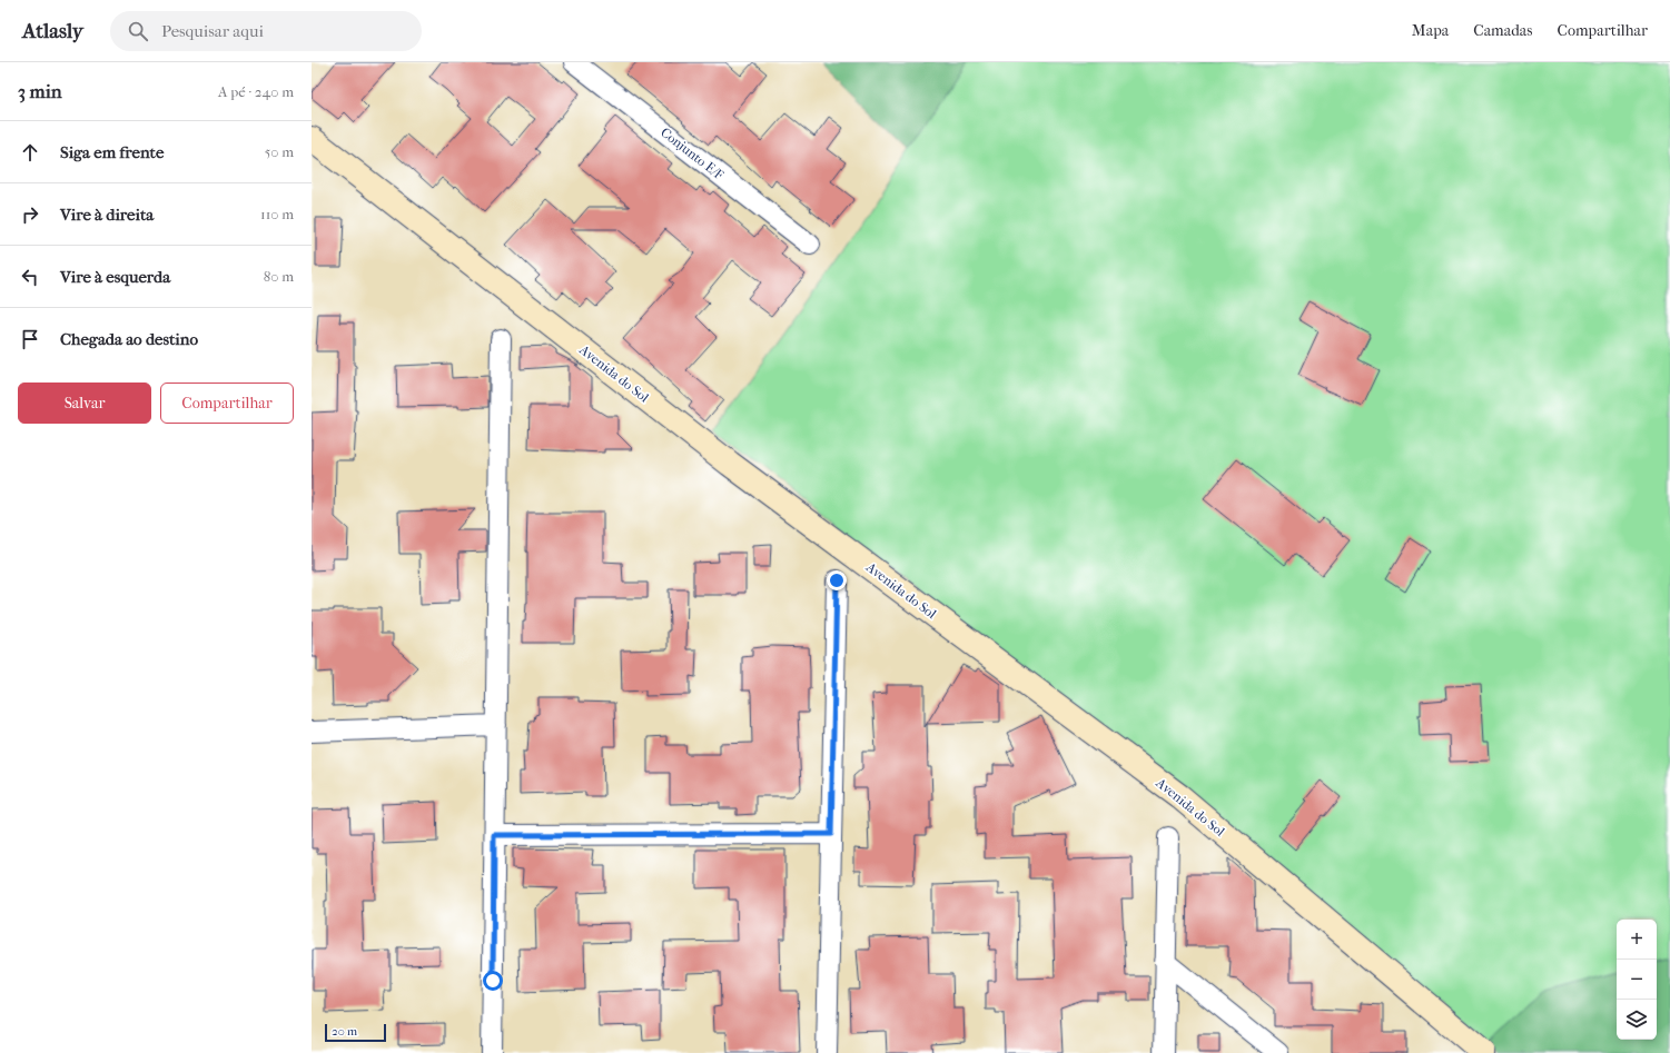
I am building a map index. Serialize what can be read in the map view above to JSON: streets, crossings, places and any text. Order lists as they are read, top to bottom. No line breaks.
{"streets":{"street":["Conjunto E/F","Avenida do Sol"]},"scale_bar":"20 m","page":{"header":"Atlasly","search":"Pesquisar aqui","nav":["Mapa","Camadas","Compartilhar"],"heading":["3 min","A pé · 240 m"],"list":[["Siga em frente","50 m"],["Vire à direita","110 m"],["Vire à esquerda","80 m"],"Chegada ao destino"],"buttons":["Salvar","Compartilhar"],"map_buttons":["+","−"],"scale":"20 m"}}
